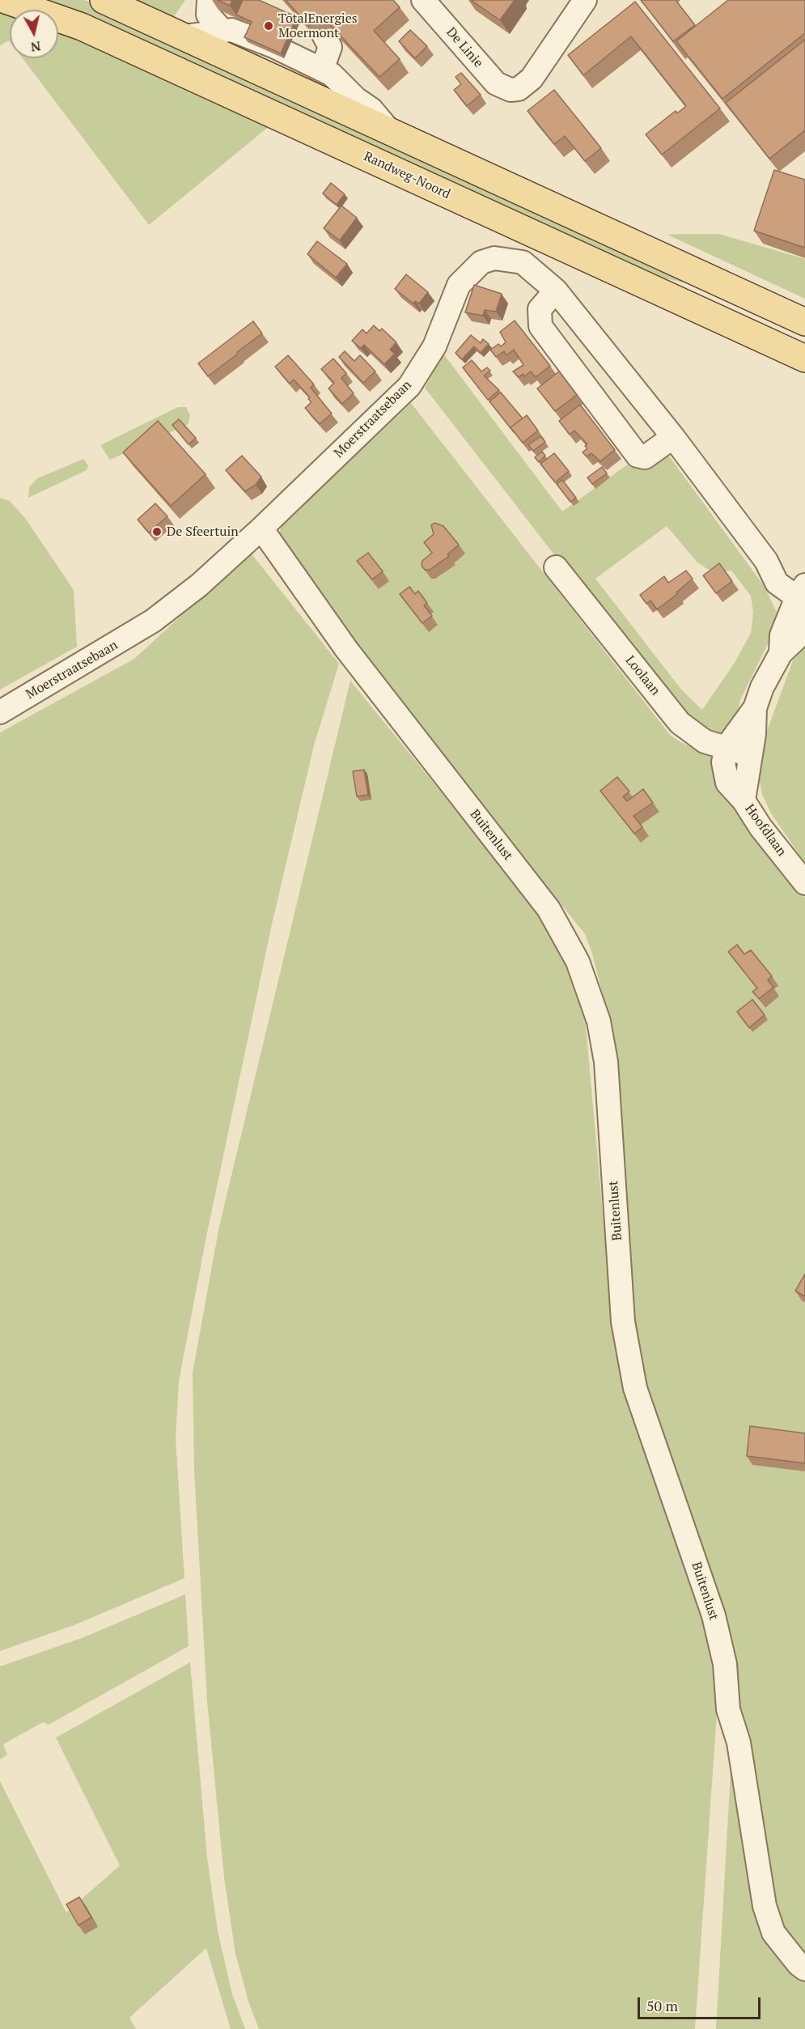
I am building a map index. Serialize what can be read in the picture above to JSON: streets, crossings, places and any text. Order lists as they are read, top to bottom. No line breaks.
{"streets":{"main road":["Randweg-Noord"],"street":["De Linie","Moerstraatsebaan","Loolaan","Hoofdlaan","Buitenlust"]},"crossings":[["Moerstraatsebaan","Hoofdlaan"],["Moerstraatsebaan","Buitenlust"],["Loolaan","Hoofdlaan"]],"places":["TotalEnergies Moermont","De Sfeertuin"],"scale_bar":"50 m","north":"bottom"}
